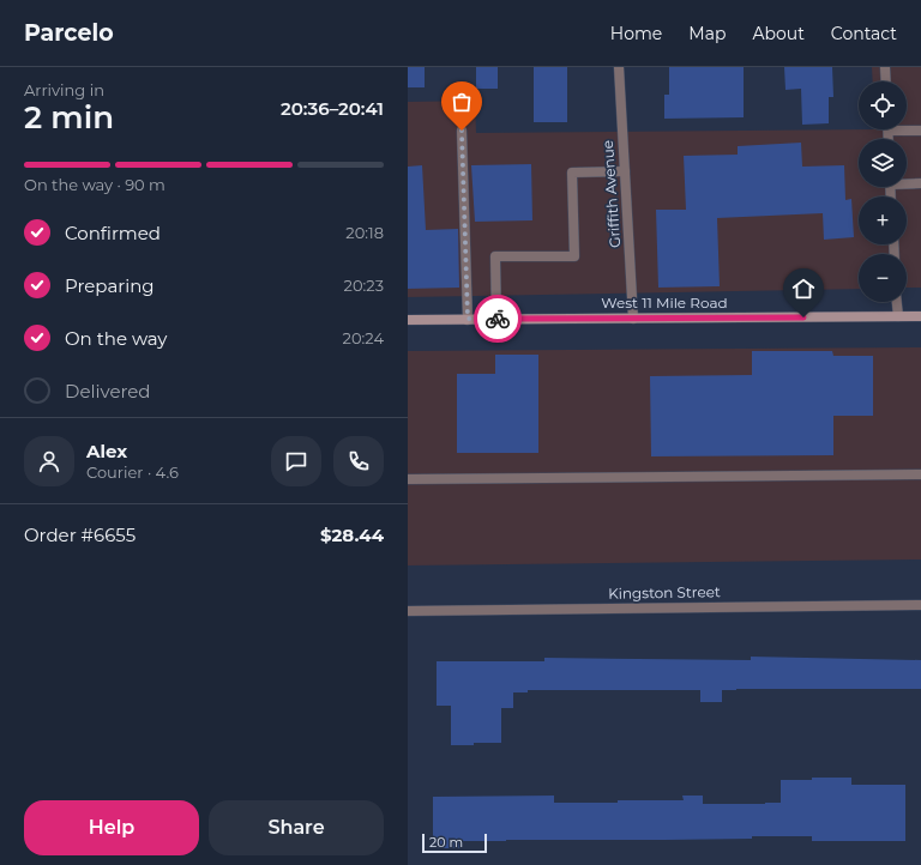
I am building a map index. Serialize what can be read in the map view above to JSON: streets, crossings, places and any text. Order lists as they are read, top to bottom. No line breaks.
{"streets":{"main road":["West 11 Mile Road"],"street":["Griffith Avenue","Kingston Street"]},"crossings":[["Griffith Avenue","West 11 Mile Road"]],"scale_bar":"20 m","page":{"header":"Parcelo","nav":["Home","Map","About","Contact"],"heading":["2 min","Arriving in","20:36–20:41"],"panel":["Alex","Courier · 4.6","Order #6655","$28.44"],"map_buttons":["+","−"],"bar":"On the way · 90 m","list":[["Confirmed","20:18"],["Preparing","20:23"],["On the way","20:24"],"Delivered"],"buttons":["Help","Share"],"scale":"20 m"}}
